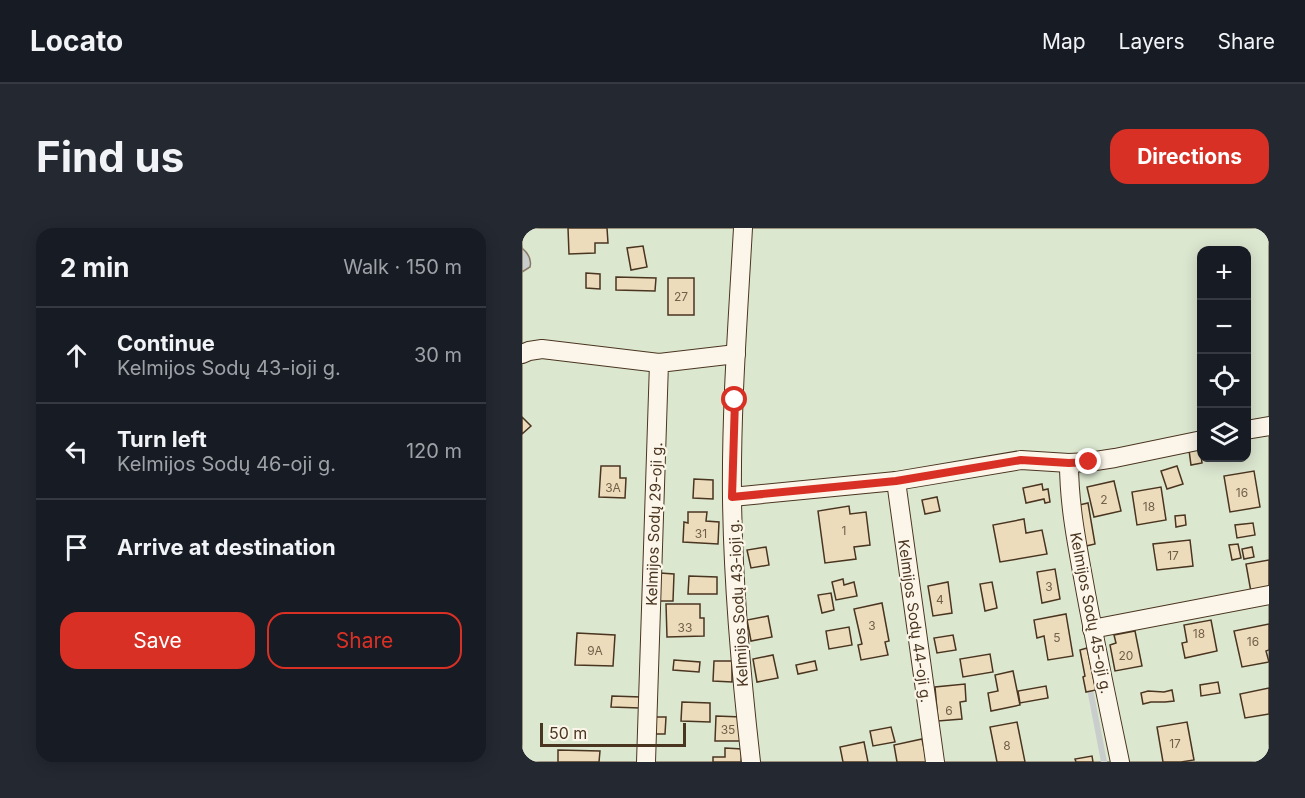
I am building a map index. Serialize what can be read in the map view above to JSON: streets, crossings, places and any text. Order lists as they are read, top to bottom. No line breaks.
{"streets":{"street":["Kelmijos Sodų 29-oji g.","Kelmijos Sodų 43-ioji g.","Kelmijos Sodų 45-oji g.","Kelmijos Sodų 44-oji g."]},"house_numbers":["27","3A","16","2","18","1","31","17","3","4","3","33","18","5","16","9A","20","6","35","17","8"],"scale_bar":"50 m","page":{"header":"Locato","nav":["Map","Layers","Share"],"buttons":["Directions",["Save","Share"]],"title":"Find us","heading":["2 min","Walk · 150 m"],"map_buttons":["+","−"],"list":[["Continue","Kelmijos Sodų 43-ioji g.","30 m"],["Turn left","Kelmijos Sodų 46-oji g.","120 m"],"Arrive at destination"],"scale":"50 m"}}
